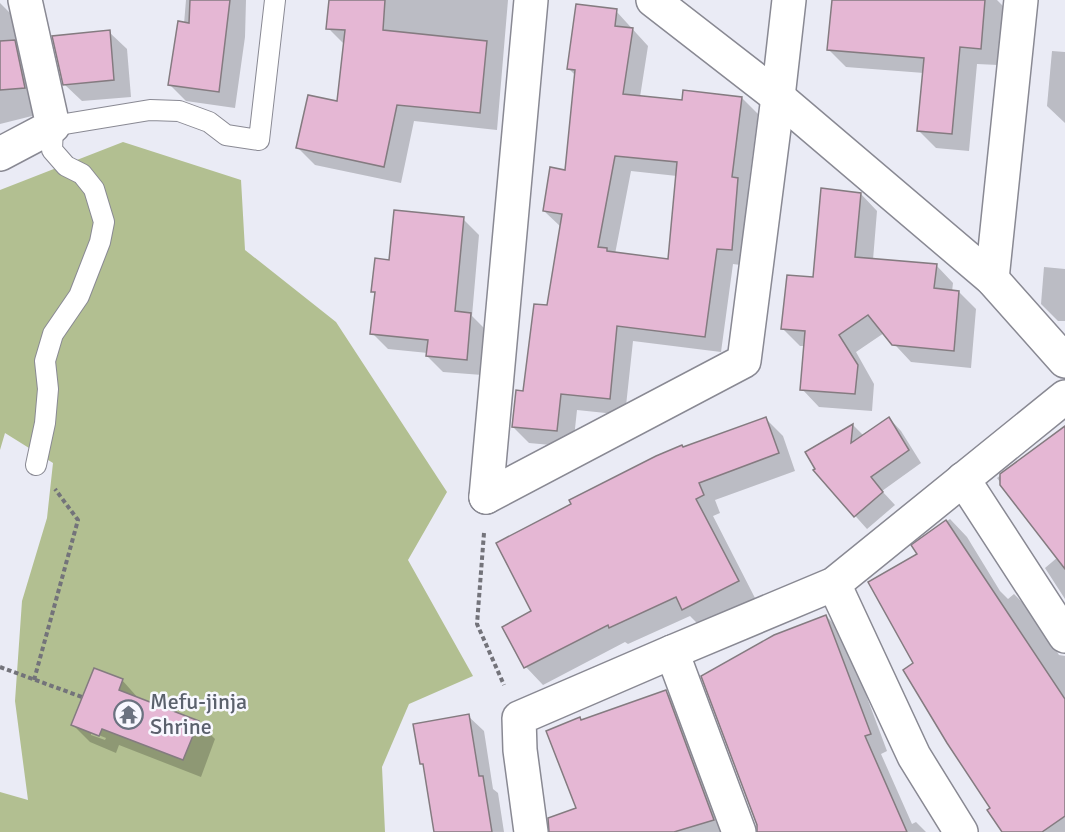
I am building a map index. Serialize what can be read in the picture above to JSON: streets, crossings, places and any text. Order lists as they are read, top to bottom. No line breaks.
{"places":{"temple":["Mefu-jinja Shrine"]}}
